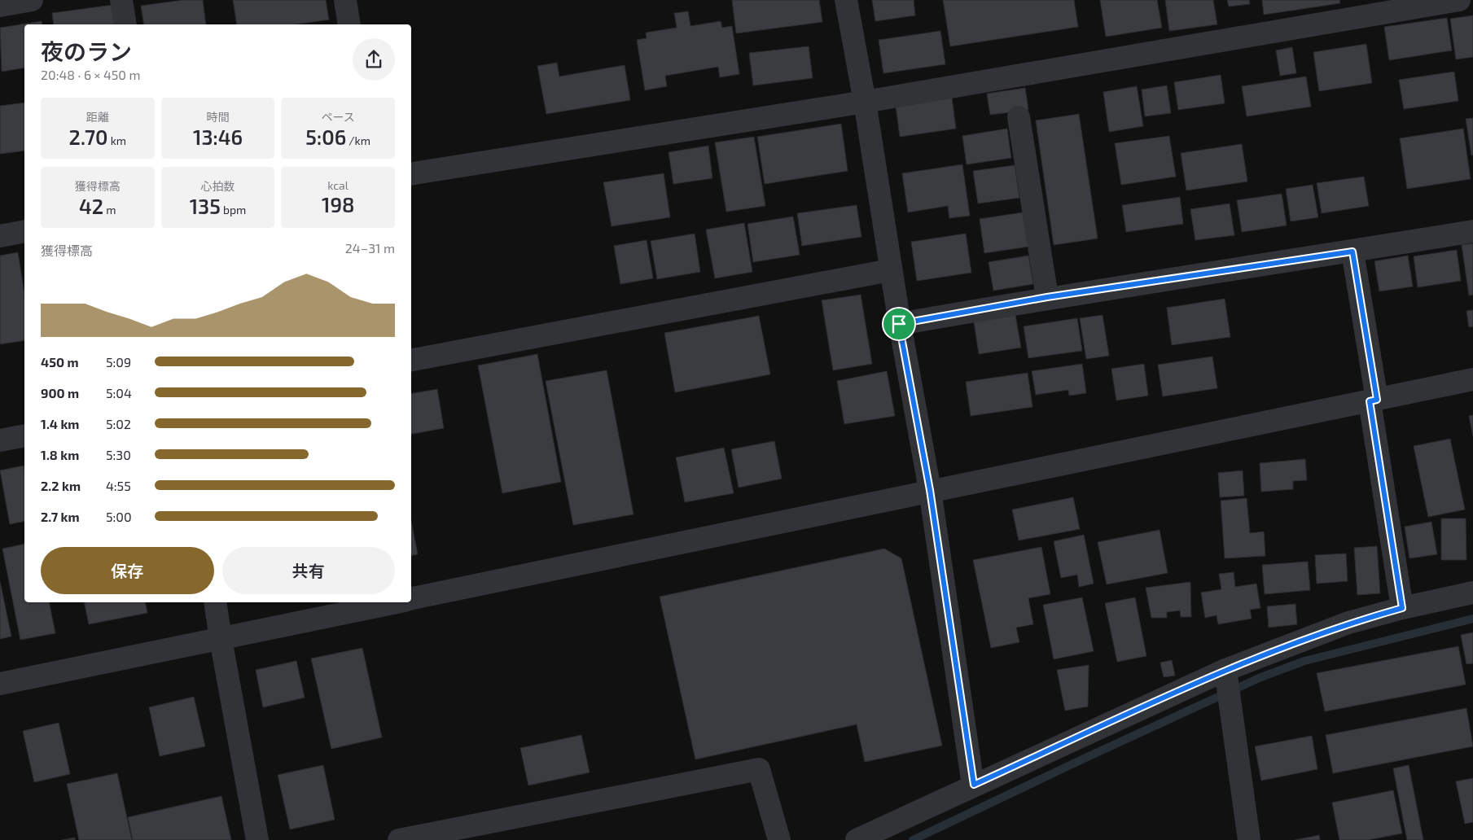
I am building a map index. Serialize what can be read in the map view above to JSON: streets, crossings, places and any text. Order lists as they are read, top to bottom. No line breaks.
{"page":{"heading":["夜のラン","20:48 · 6 × 450 m"],"stats":[["距離","2.70 km"],["時間","13:46"],["ペース","5:06 /km"],["獲得標高","42 m"],["心拍数","135 bpm"],["kcal","198"]],"chart":["獲得標高","24–31 m"],"list":[{"name":"450 m","note":"5:09"},{"name":"900 m","note":"5:04"},{"name":"1.4 km","note":"5:02"},{"name":"1.8 km","note":"5:30"},{"name":"2.2 km","note":"4:55"},{"name":"2.7 km","note":"5:00"}],"buttons":["保存","共有"]}}
